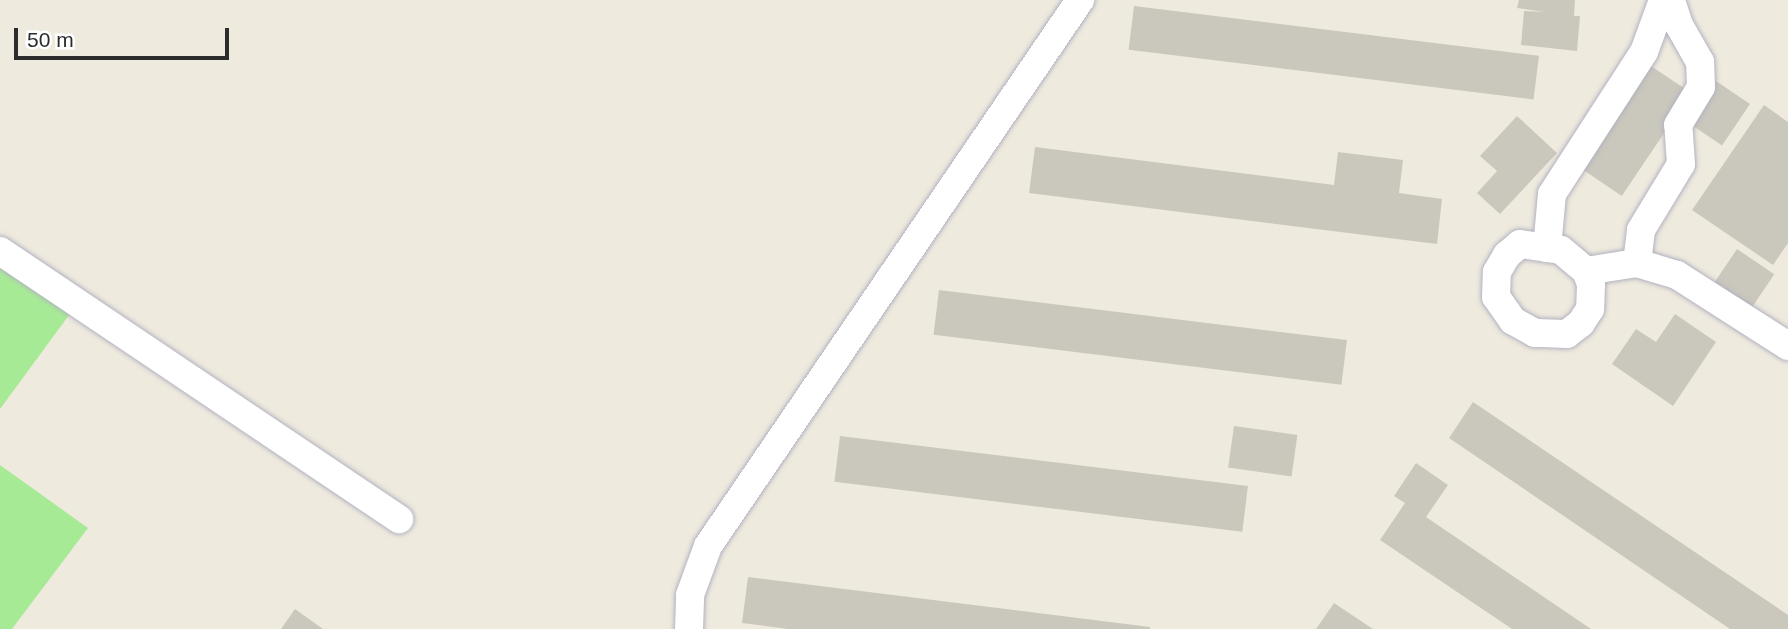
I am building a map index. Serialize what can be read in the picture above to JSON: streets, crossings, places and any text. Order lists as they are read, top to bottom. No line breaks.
{"scale_bar":"50 m"}
